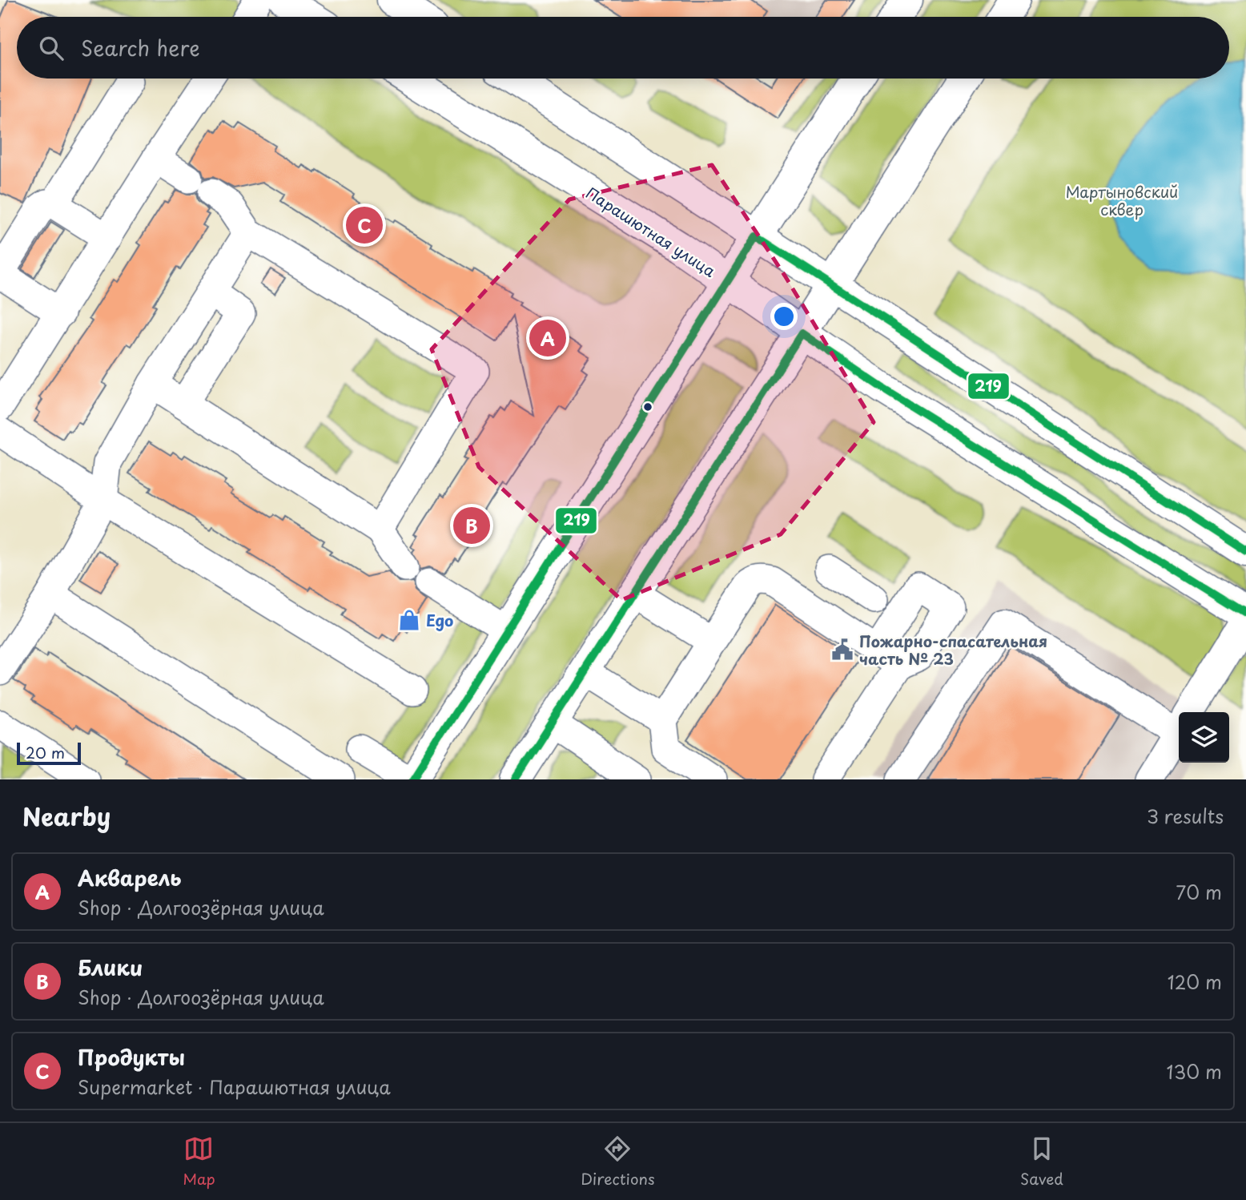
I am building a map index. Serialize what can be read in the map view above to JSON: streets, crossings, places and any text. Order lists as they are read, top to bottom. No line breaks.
{"streets":{"main road":["Парашютная улица"]},"parks":["Мартыновский сквер"],"places":{"shop":["Ego"],"public building":["Пожарно-спасательная часть № 23"]},"lines":["transit line 219"],"scale_bar":"20 m","page":{"search":"Search here","pins":["C","A","B"],"scale":"20 m","heading":["Nearby","3 results"],"list":[{"mark":"A","name":"Акварель","note":"Shop · Долгоозёрная улица","value":"70 m"},{"mark":"B","name":"Блики","note":"Shop · Долгоозёрная улица","value":"120 m"},{"mark":"C","name":"Продукты","note":"Supermarket · Парашютная улица","value":"130 m"}],"nav":["Map","Directions","Saved"]}}
